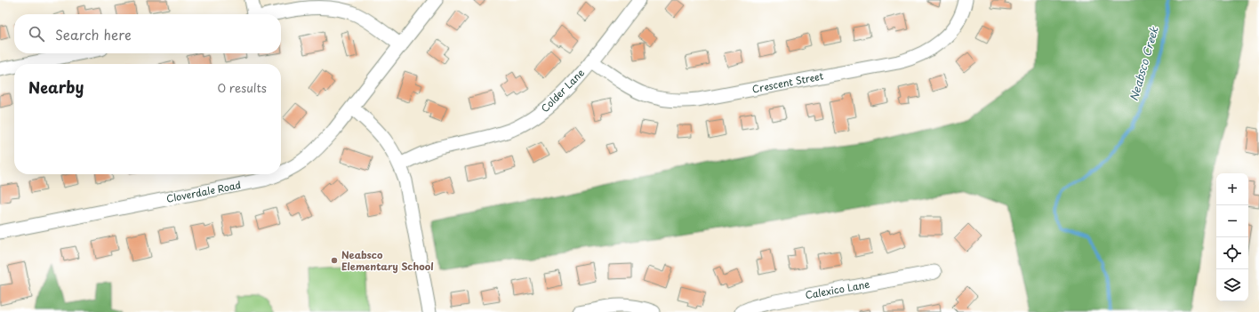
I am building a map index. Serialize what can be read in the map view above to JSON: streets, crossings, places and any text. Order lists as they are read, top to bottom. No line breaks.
{"streets":{"street":["Crescent Street","Colder Lane","Cloverdale Road","Calexico Lane"]},"crossings":[["Crescent Street","Colder Lane"]],"water":["Neabsco Creek"],"places":["Neabsco Elementary School"],"page":{"search":"Search here","heading":["Nearby","0 results"],"map_buttons":["+","−"]}}
